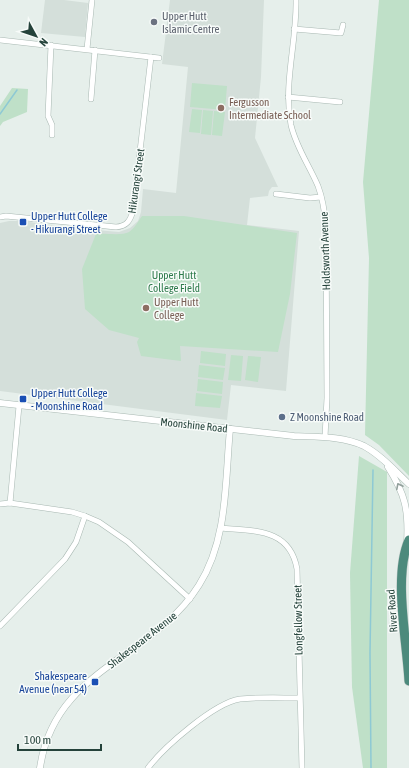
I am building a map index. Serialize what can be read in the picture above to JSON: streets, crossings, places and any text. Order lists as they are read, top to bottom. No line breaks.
{"streets":{"highway":["River Road"],"street":["Hikurangi Street","Holdsworth Avenue","Moonshine Road","Longfellow Street","Shakespeare Avenue"]},"crossings":[["Holdsworth Avenue","Moonshine Road"],["Moonshine Road","River Road"],["Moonshine Road","Shakespeare Avenue"],["Longfellow Street","Shakespeare Avenue"]],"parks":["Upper Hutt College Field"],"places":{"other":["Upper Hutt Islamic Centre","Fergusson Intermediate School","Upper Hutt College","Z Moonshine Road"],"transit":["Upper Hutt College - Hikurangi Street","Upper Hutt College - Moonshine Road","Shakespeare Avenue (near 54)"]},"scale_bar":"100 m","north":"bottom right"}
